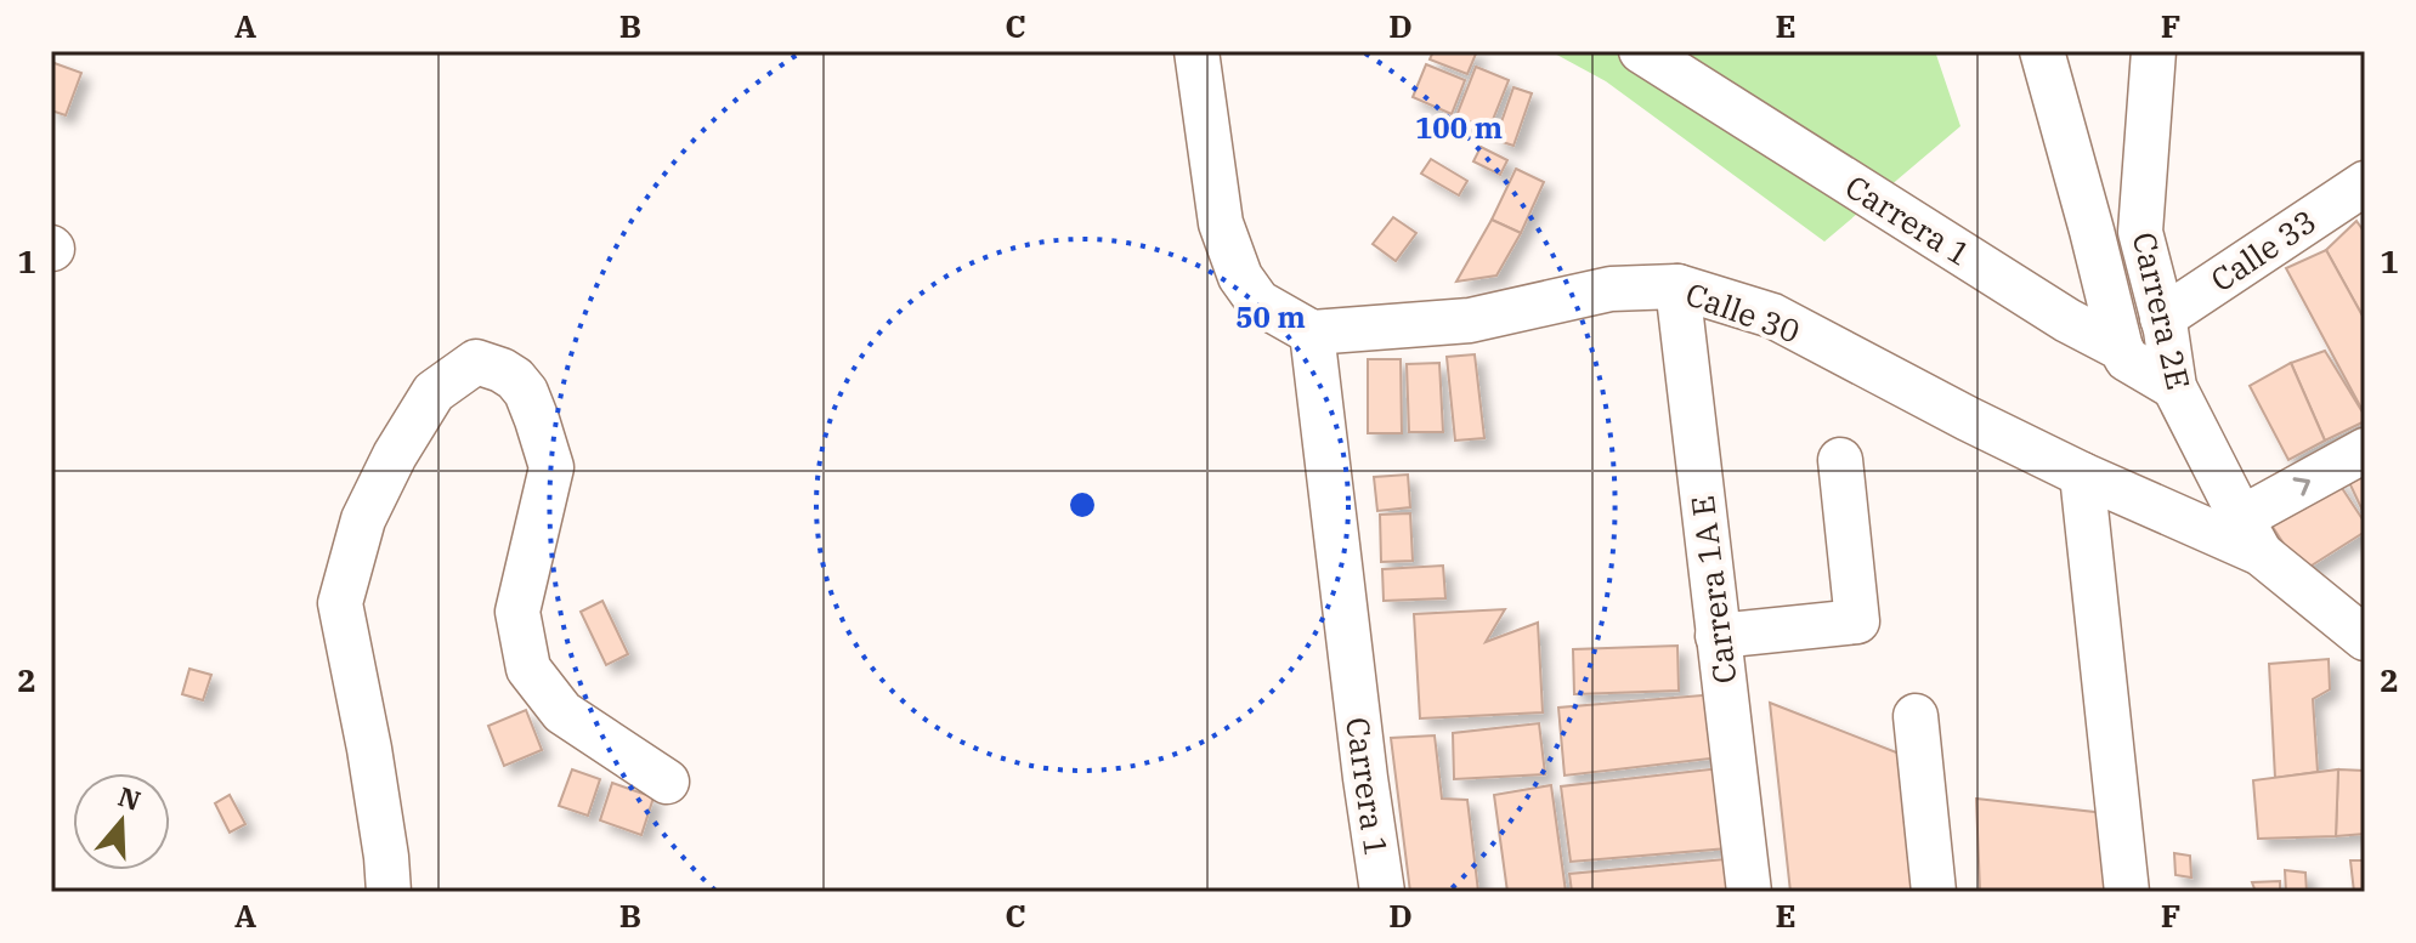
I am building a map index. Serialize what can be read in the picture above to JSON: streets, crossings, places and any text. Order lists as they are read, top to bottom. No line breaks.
{"streets":{"street":["Carrera 1","Calle 33","Carrera 2E","Calle 30","Carrera 1A E"]},"crossings":[["Carrera 1","Calle 33"],["Carrera 1","Carrera 2E"],["Carrera 1","Calle 30"],["Calle 33","Carrera 2E"],["Carrera 2E","Calle 30"],["Calle 30","Carrera 1A E"]],"north":"top","grid":{"columns":["A","B","C","D","E","F"],"rows":["1","2"]},"rings":["100 m","50 m"]}
